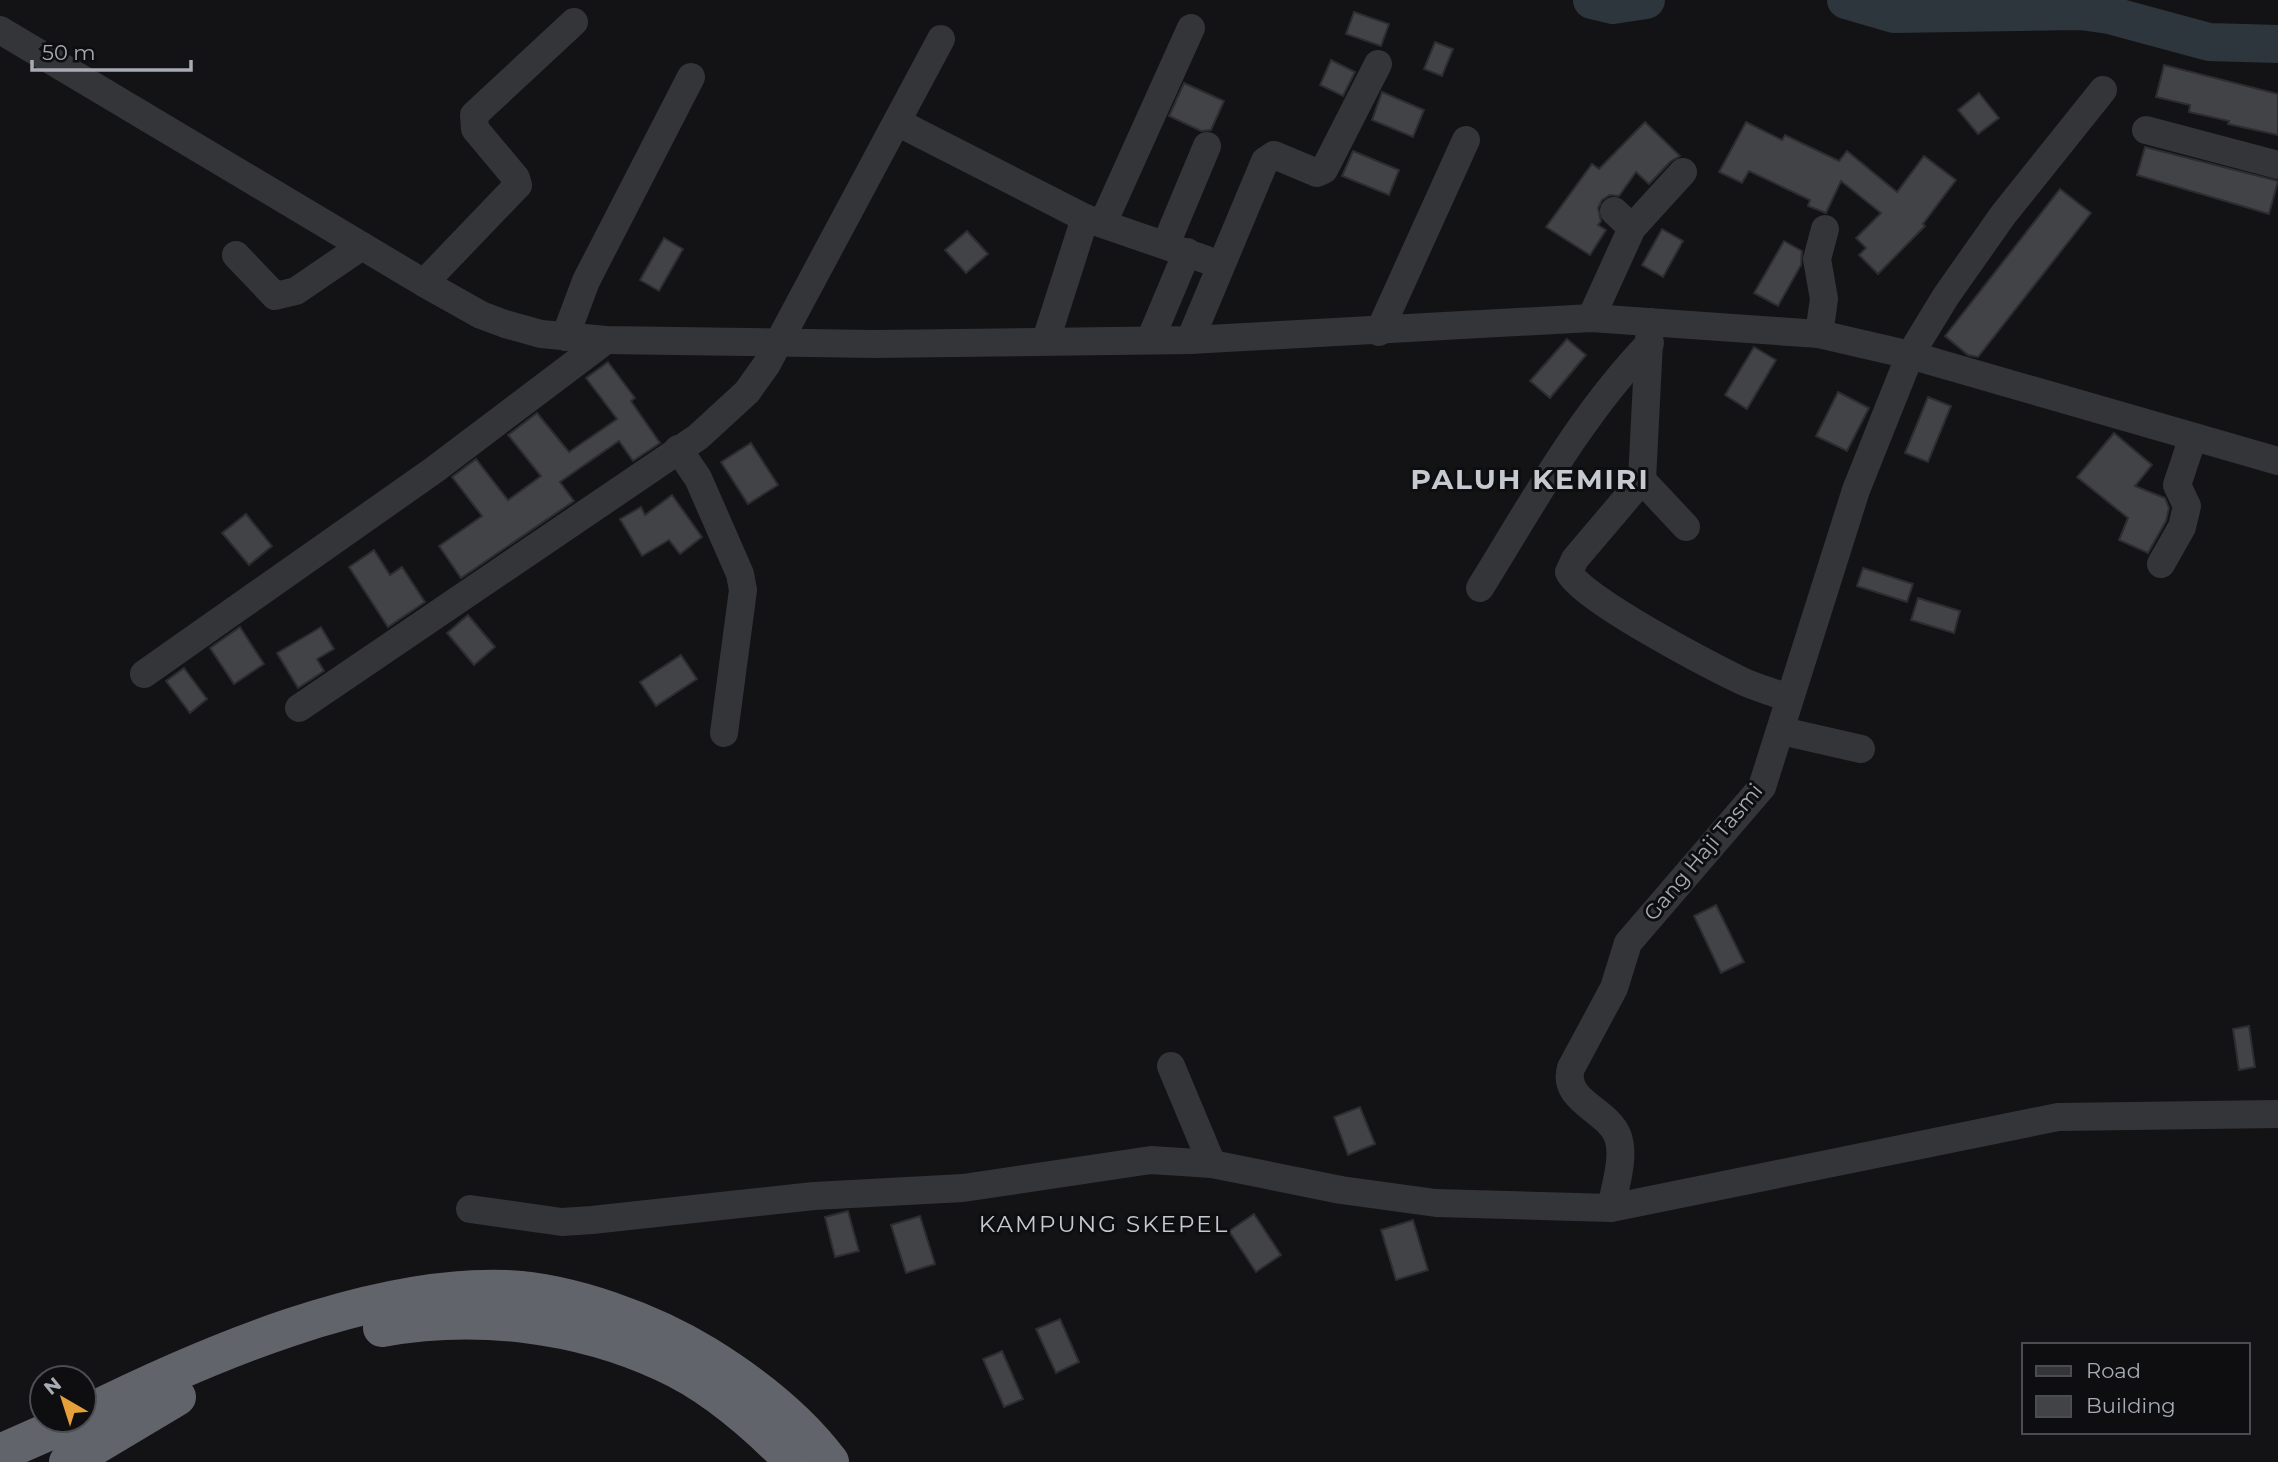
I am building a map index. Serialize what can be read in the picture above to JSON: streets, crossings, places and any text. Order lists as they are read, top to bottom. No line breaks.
{"streets":{"street":["Gang Haji Tasmi"]},"districts":["PALUH KEMIRI","KAMPUNG SKEPEL"],"legend":["Road","Building"],"scale_bar":"50 m","north":"top left"}
